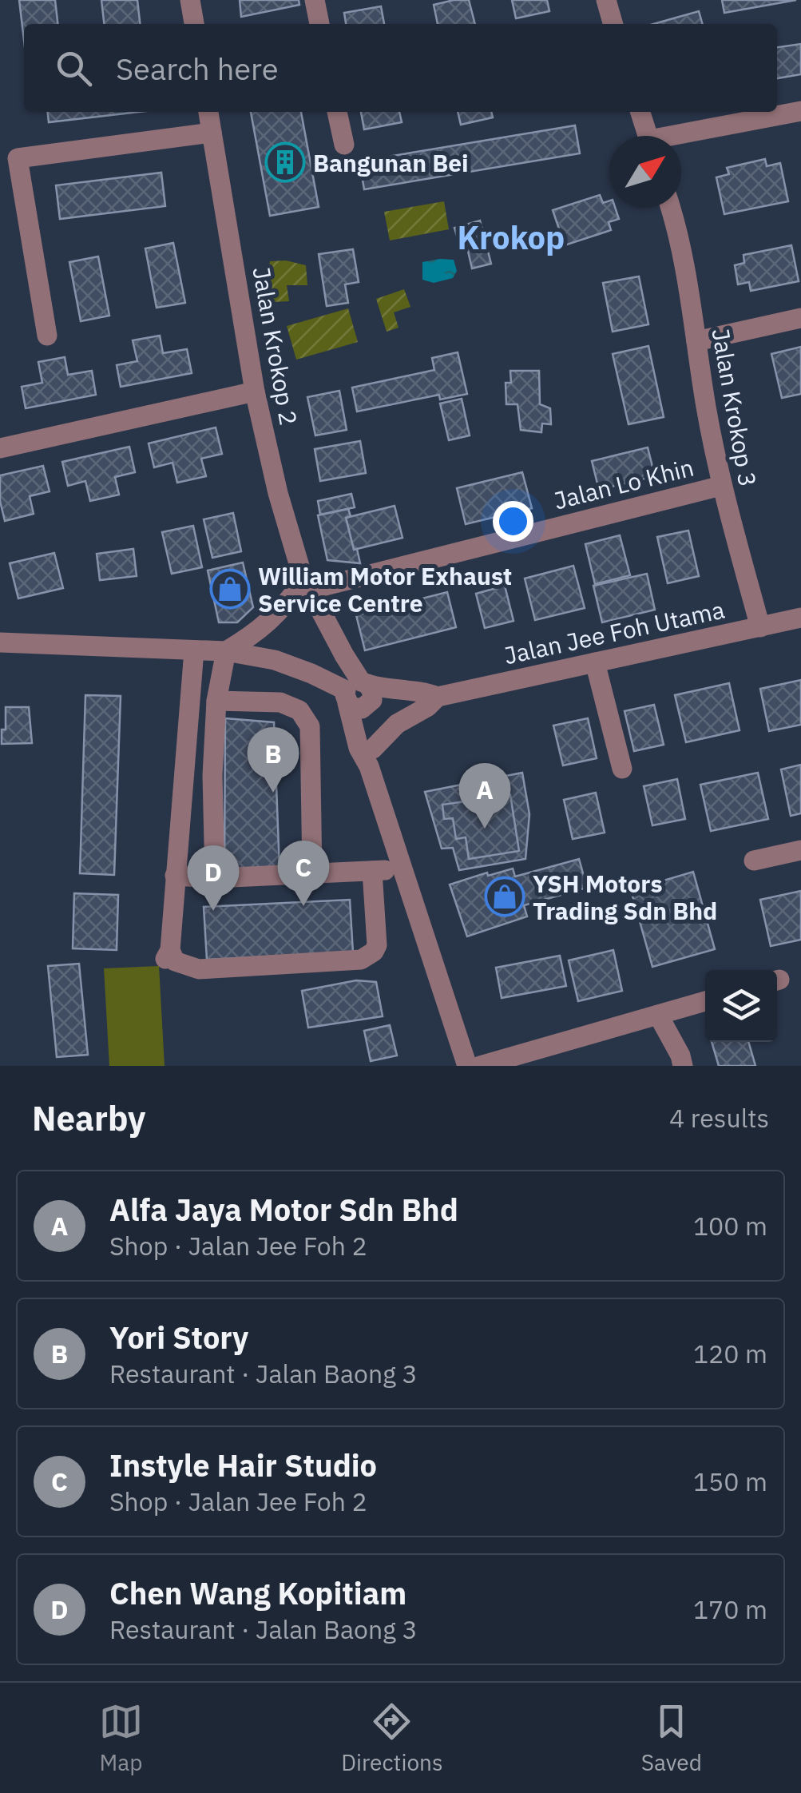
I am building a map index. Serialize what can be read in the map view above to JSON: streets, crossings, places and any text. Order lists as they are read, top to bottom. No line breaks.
{"streets":{"street":["Jalan Krokop 2","Jalan Krokop 3","Jalan Lo Khin","Jalan Jee Foh Utama"]},"crossings":[["Jalan Krokop 2","Jalan Lo Khin"],["Jalan Krokop 3","Jalan Lo Khin"],["Jalan Krokop 3","Jalan Jee Foh Utama"]],"districts":["Krokop"],"places":{"building":["Bangunan Bei"],"shop":["William Motor Exhaust Service Centre","YSH Motors Trading Sdn Bhd"]},"north":"top right","page":{"search":"Search here","pins":["B","A","C","D"],"heading":["Nearby","4 results"],"list":[{"mark":"A","name":"Alfa Jaya Motor Sdn Bhd","note":"Shop · Jalan Jee Foh 2","value":"100 m"},{"mark":"B","name":"Yori Story","note":"Restaurant · Jalan Baong 3","value":"120 m"},{"mark":"C","name":"Instyle Hair Studio","note":"Shop · Jalan Jee Foh 2","value":"150 m"},{"mark":"D","name":"Chen Wang Kopitiam","note":"Restaurant · Jalan Baong 3","value":"170 m"}],"nav":["Map","Directions","Saved"]}}
